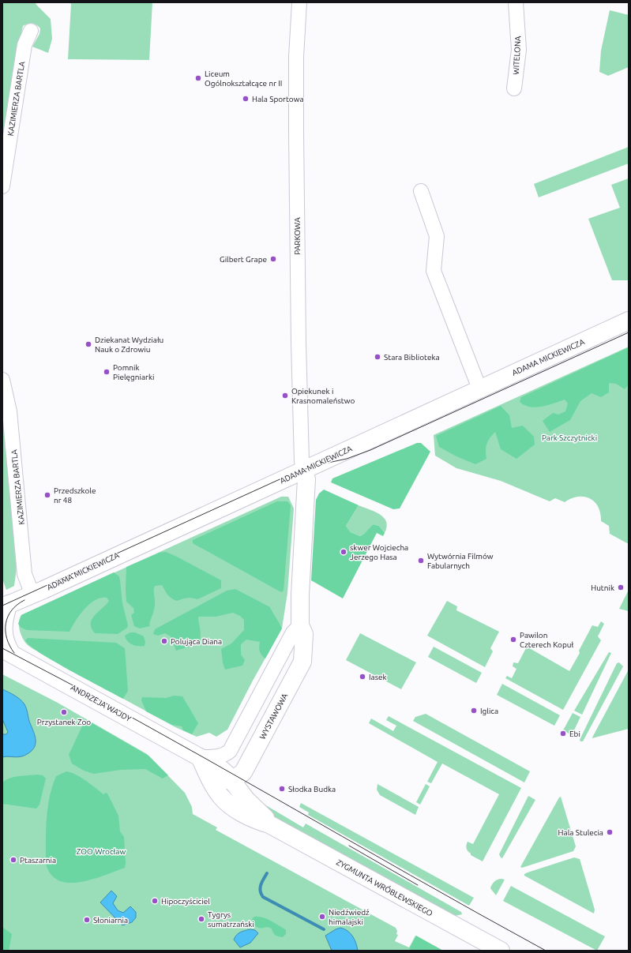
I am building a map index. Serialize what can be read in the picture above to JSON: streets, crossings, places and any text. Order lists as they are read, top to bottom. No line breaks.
{"streets":{"main road":["ADAMA MICKIEWICZA","ANDRZEJA WAJDY","WYSTAWOWA","ZYGMUNTA WRÓBLEWSKIEGO"],"street":["WITELONA","KAZIMIERZA BARTLA","PARKOWA"]},"crossings":[["KAZIMIERZA BARTLA","ADAMA MICKIEWICZA"],["PARKOWA","ADAMA MICKIEWICZA"],["PARKOWA","WYSTAWOWA"],["ADAMA MICKIEWICZA","WYSTAWOWA"],["ANDRZEJA WAJDY","WYSTAWOWA"],["ANDRZEJA WAJDY","ZYGMUNTA WRÓBLEWSKIEGO"],["WYSTAWOWA","ZYGMUNTA WRÓBLEWSKIEGO"]],"parks":["Park Szczytnicki","ZOO Wrocław"],"places":["Liceum Ogólnokształcące nr II","Hala Sportowa","Gilbert Grape","Dziekanat Wydziału Nauk o Zdrowiu","Stara Biblioteka","Pomnik Pielęgniarki","Opiekunek i Krasnomaleństwo","Przedszkole nr 48","skwer Wojciecha Jerzego Hasa","Wytwórnia Filmów Fabularnych","Hutnik","Pawilon Czterech Kopuł","Polująca Diana","Iasek","Iglica","Przystanek Zoo","Ebi","Słodka Budka","Hala Stulecia","Ptaszarnia","Hipoczyściciel","Niedźwiedź himalajski","Tygrys sumatrzański","Słoniarnia"]}
